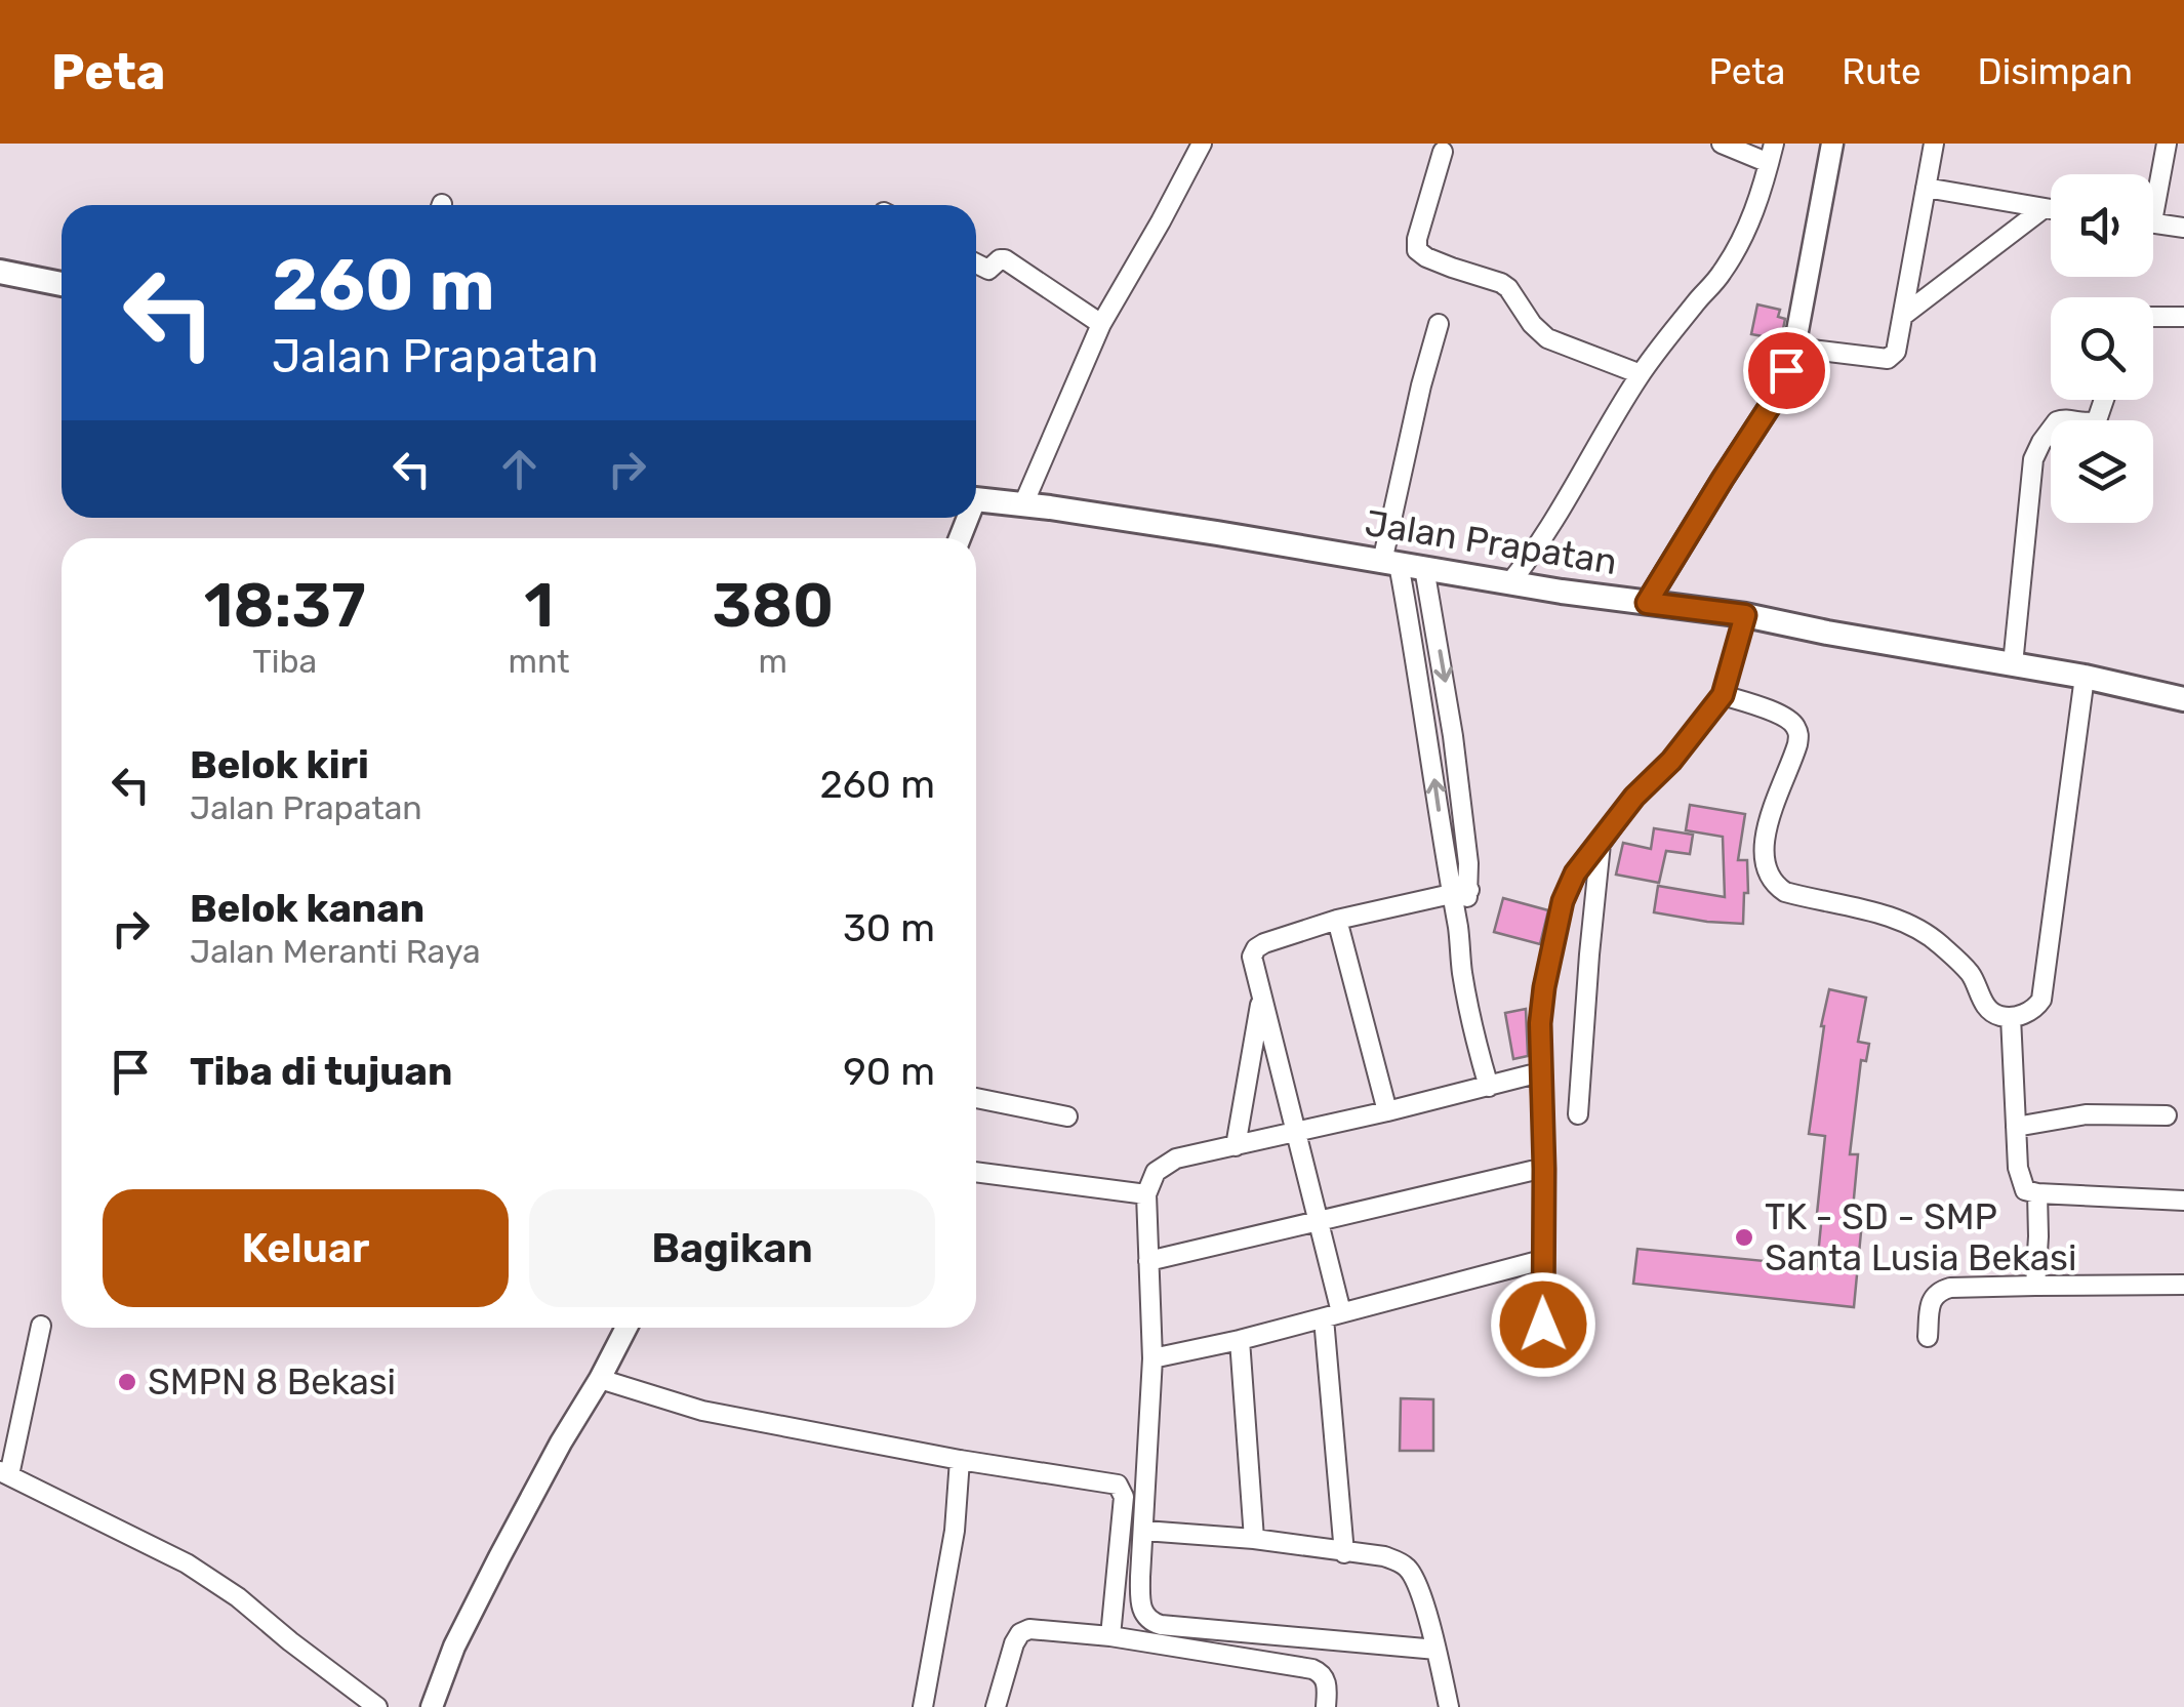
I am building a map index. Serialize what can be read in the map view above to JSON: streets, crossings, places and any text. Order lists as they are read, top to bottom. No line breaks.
{"streets":{"main road":["Jalan Prapatan"]},"places":["TK - SD - SMP Santa Lusia Bekasi","SMPN 8 Bekasi"],"page":{"header":"Peta","nav":["Peta","Rute","Disimpan"],"turn":["260 m","Jalan Prapatan"],"eta":["18:37","Tiba","1","mnt","380","m"],"list":[{"name":"Belok kiri","note":"Jalan Prapatan","value":"260 m"},{"name":"Belok kanan","note":"Jalan Meranti Raya","value":"30 m"},{"name":"Tiba di tujuan","value":"90 m"}],"buttons":["Keluar","Bagikan"]}}
